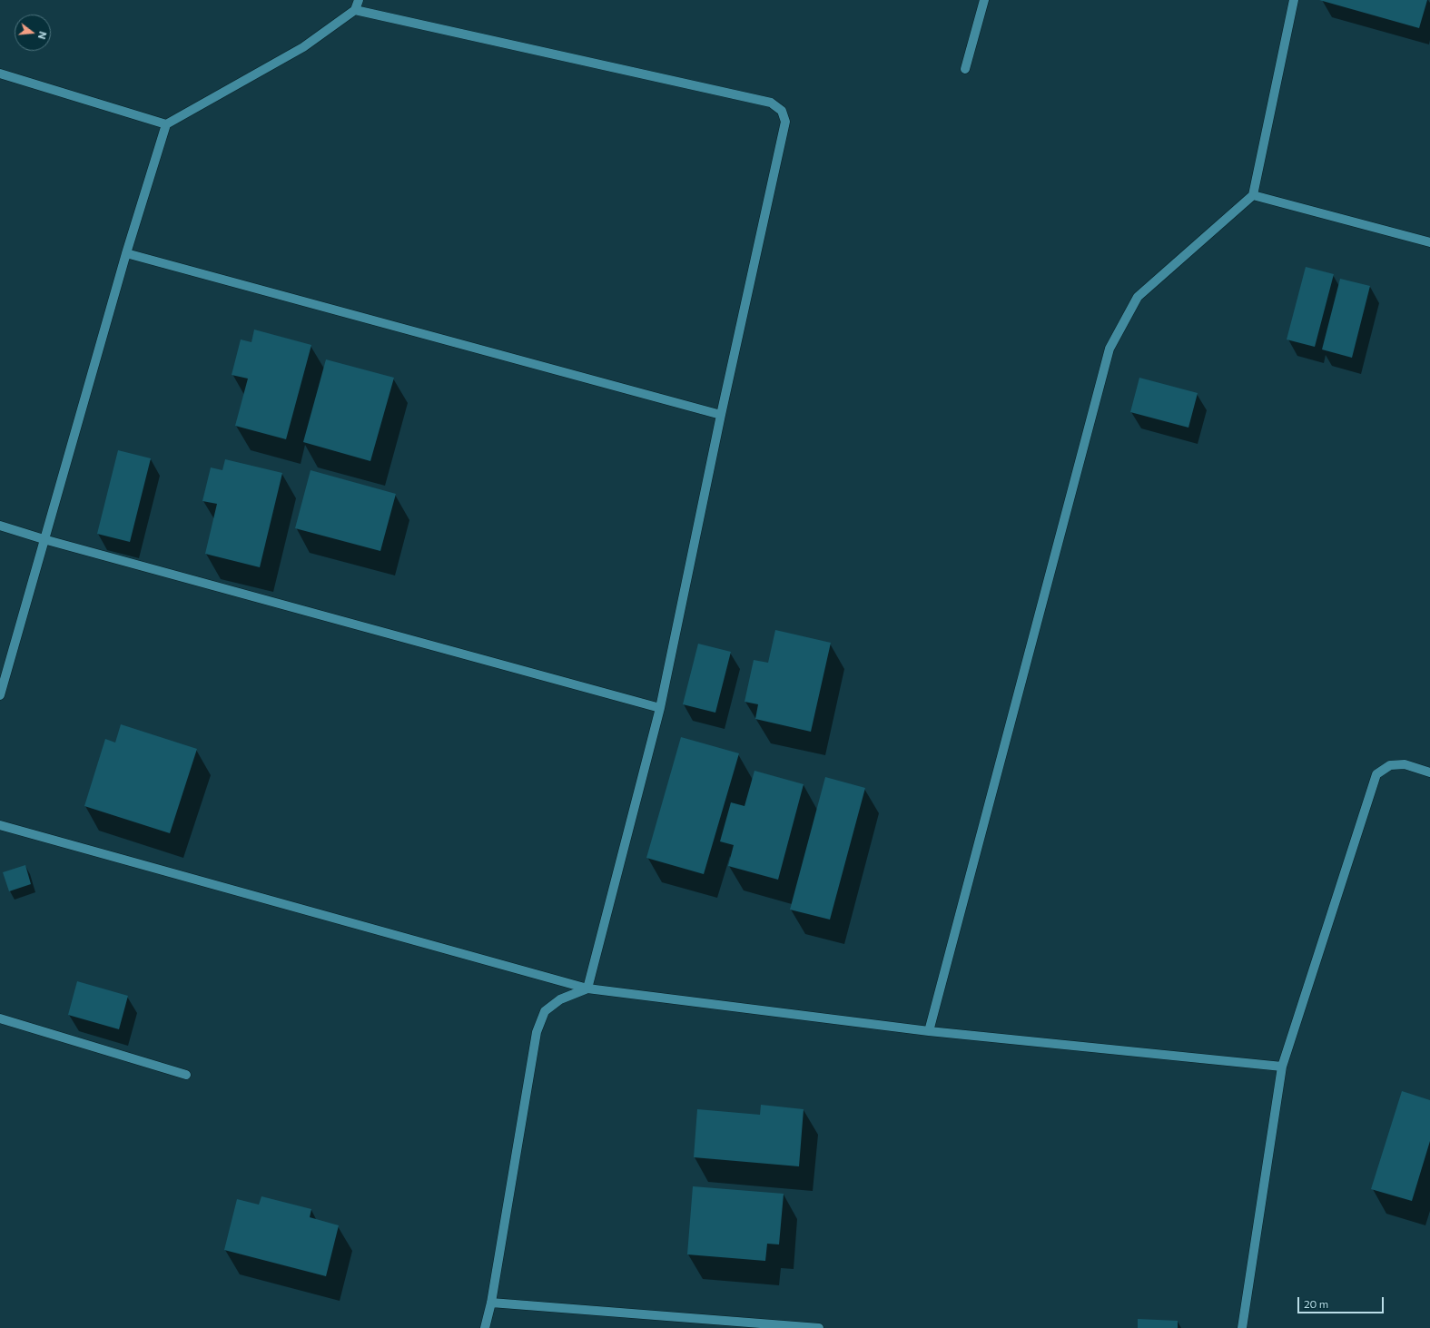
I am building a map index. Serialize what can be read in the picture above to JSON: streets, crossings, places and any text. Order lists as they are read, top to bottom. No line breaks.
{"scale_bar":"20 m","north":"right"}
